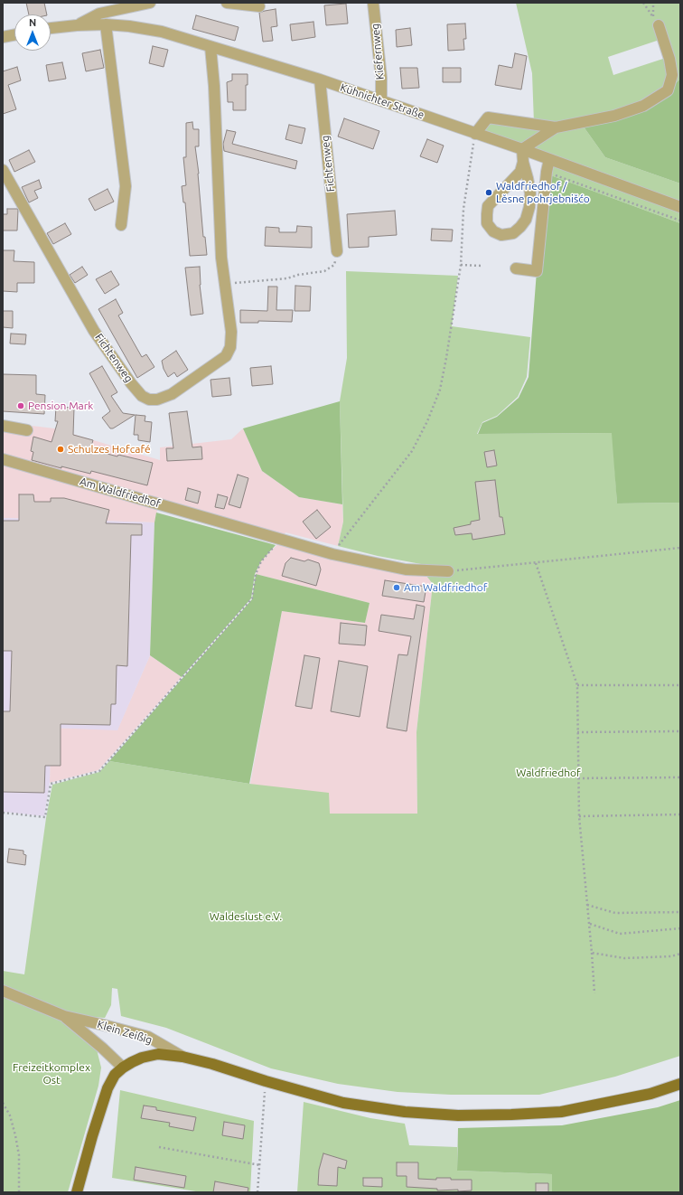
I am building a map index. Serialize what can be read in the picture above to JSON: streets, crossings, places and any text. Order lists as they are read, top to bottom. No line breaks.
{"streets":{"street":["Kiefernweg","Kühnichter Straße","Fichtenweg","Am Waldfriedhof","Klein Zeißig"]},"crossings":[["Kiefernweg","Kühnichter Straße"],["Kühnichter Straße","Fichtenweg"]],"parks":["Waldfriedhof","Waldeslust e.V.","Freizeitkomplex Ost"],"places":["Waldfriedhof / Lěsne pohrjebnišćo","Pension Mark","Schulzes Hofcafé","Am Waldfriedhof"],"north":"top"}
